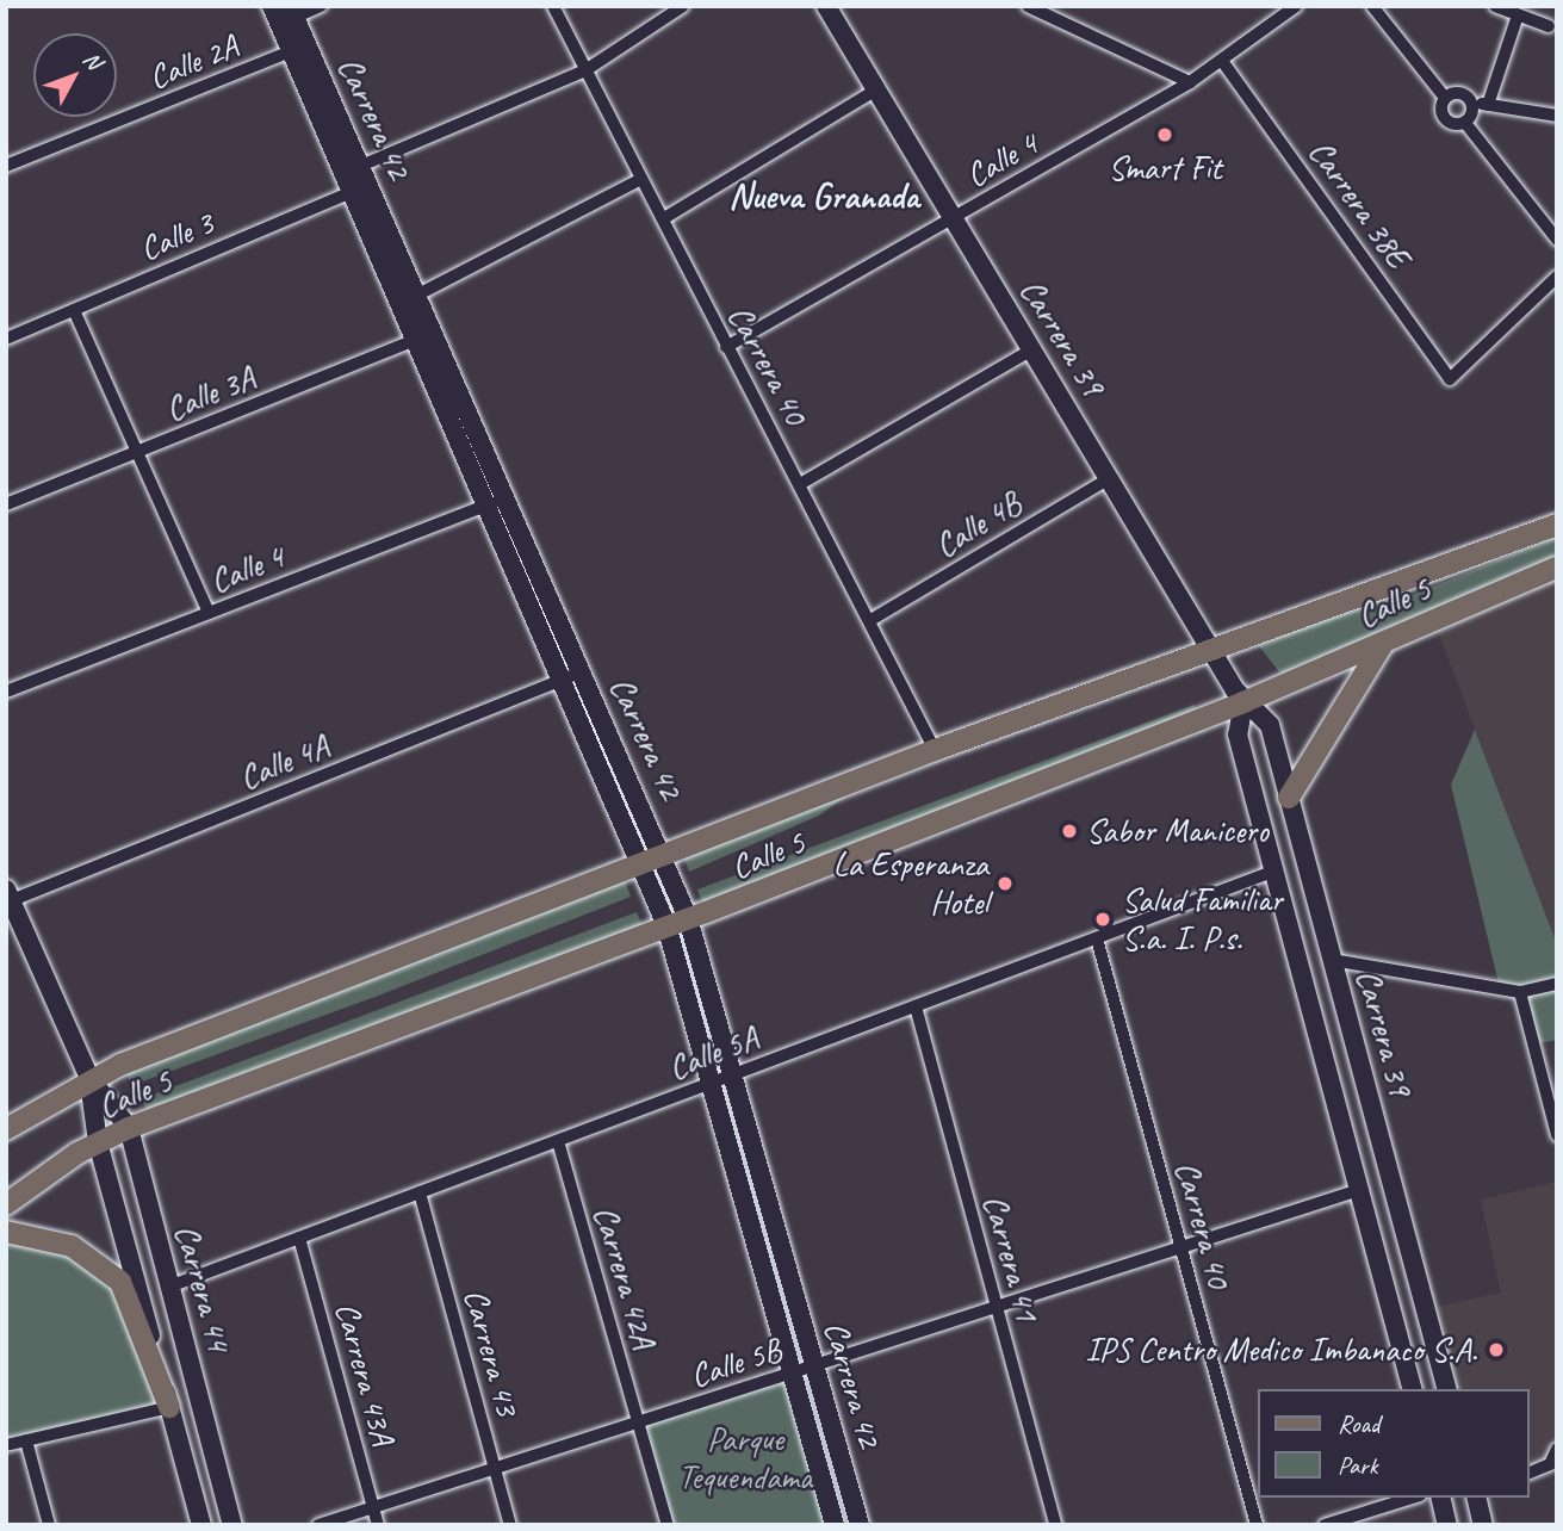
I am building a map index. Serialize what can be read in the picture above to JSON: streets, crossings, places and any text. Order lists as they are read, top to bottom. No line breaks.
{"streets":{"main road":["Calle 5"],"street":["Calle 2A","Carrera 42","Calle 4","Carrera 38E","Calle 3","Carrera 39","Carrera 40","Calle 3A","Calle 4B","Calle 4A","Calle 5A","Carrera 41","Carrera 42A","Carrera 44","Carrera 43","Calle 5B","Carrera 43A"]},"crossings":[["Calle 2A","Carrera 42"],["Carrera 42","Calle 4"],["Carrera 42","Calle 3"],["Carrera 42","Calle 3A"],["Carrera 42","Calle 5"],["Carrera 42","Calle 4A"],["Carrera 42","Calle 5A"],["Carrera 42","Calle 5B"],["Calle 4","Carrera 38E"],["Calle 4","Carrera 39"],["Calle 4","Carrera 40"],["Calle 3","Carrera 40"],["Carrera 39","Calle 4B"],["Carrera 39","Calle 5"],["Carrera 39","Calle 5A"],["Carrera 39","Calle 5B"],["Carrera 40","Calle 4B"],["Carrera 40","Calle 5"],["Carrera 40","Calle 5A"],["Carrera 40","Calle 5B"],["Calle 5","Carrera 44"],["Calle 4A","Carrera 44"],["Calle 5A","Carrera 41"],["Calle 5A","Carrera 42A"],["Calle 5A","Carrera 44"],["Calle 5A","Carrera 43"],["Calle 5A","Carrera 43A"],["Carrera 41","Calle 5B"],["Carrera 42A","Calle 5B"],["Carrera 43","Calle 5B"],["Calle 5B","Carrera 43A"]],"districts":["Nueva Granada"],"parks":["Parque Tequendama"],"places":["Smart Fit","Sabor Manicero","La Esperanza Hotel","Salud Familiar S.a. I. P.s.","IPS Centro Medico Imbanaco S.A."],"legend":["Road","Park"],"north":"top right"}
